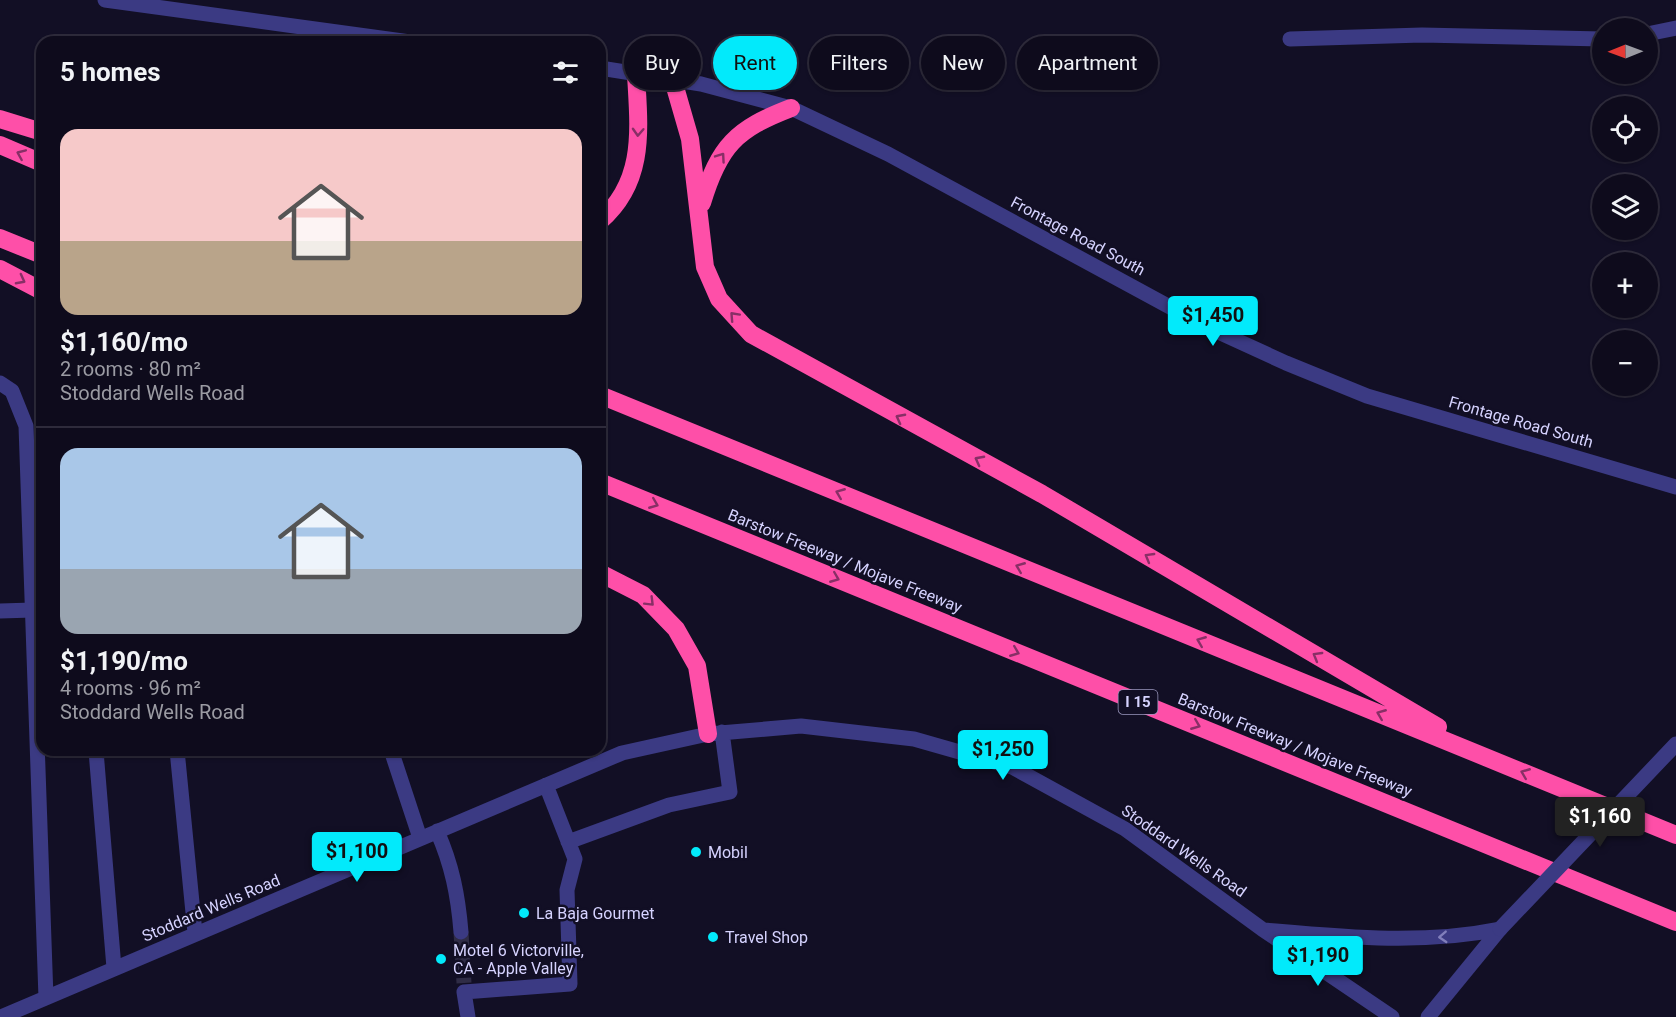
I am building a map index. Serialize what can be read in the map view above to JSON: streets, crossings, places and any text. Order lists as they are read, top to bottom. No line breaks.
{"streets":{"highway":["Barstow Freeway / Mojave Freeway","I 15"],"street":["Frontage Road South","Stoddard Wells Road"]},"places":["Mobil","La Baja Gourmet","Travel Shop","Motel 6 Victorville, CA - Apple Valley"],"north":"left","page":{"map_buttons":["+","−"],"chip":["Buy","Rent","Filters","New","Apartment"],"heading":"5 homes","list":[{"name":"$1,160/mo","note":"2 rooms · 80 m² · Stoddard Wells Road"},{"name":"$1,190/mo","note":"4 rooms · 96 m² · Stoddard Wells Road"}],"price":["$1,450","$1,250","$1,160","$1,100","$1,190"]}}
